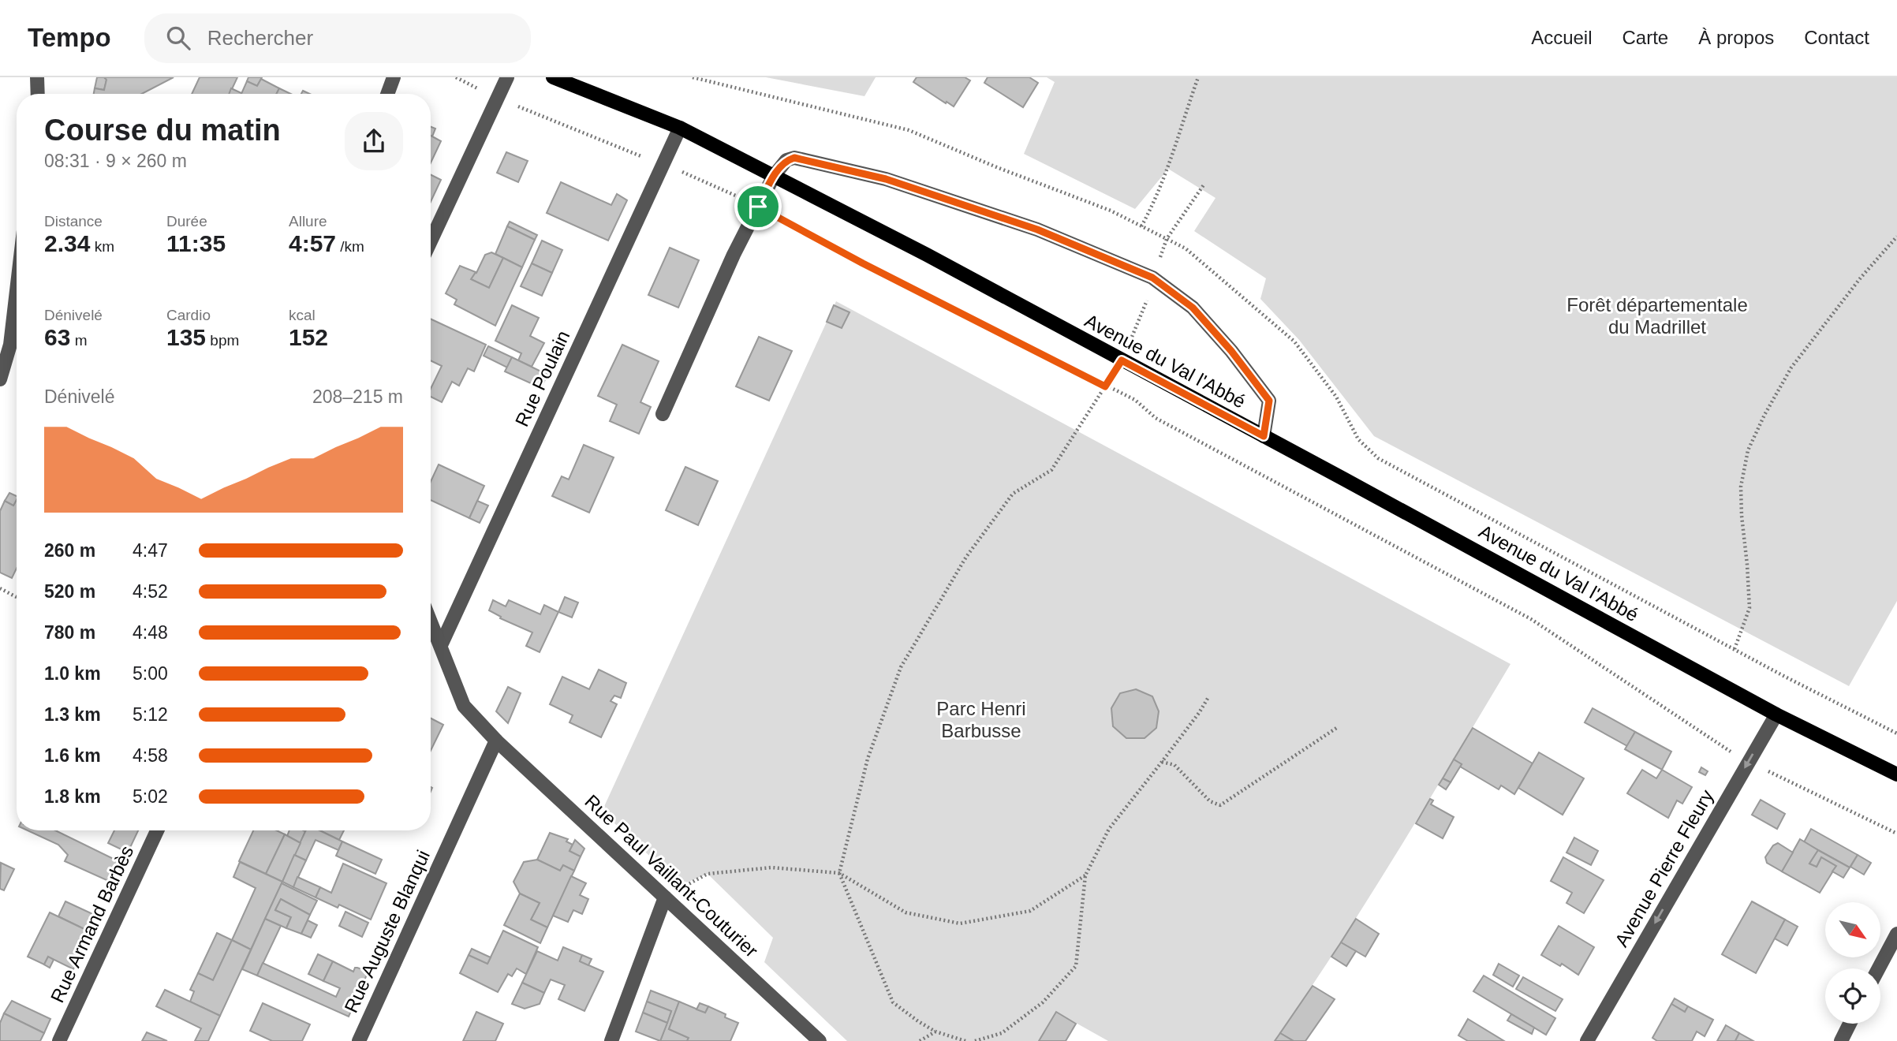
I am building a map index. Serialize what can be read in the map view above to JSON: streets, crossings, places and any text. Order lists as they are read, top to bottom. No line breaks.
{"streets":{"main road":["Avenue du Val l'Abbé"],"street":["Rue Poulain","Avenue Pierre Fleury","Rue Paul Vaillant-Couturier","Rue Armand Barbès","Rue Auguste Blanqui"]},"crossings":[["Avenue du Val l'Abbé","Rue Poulain"],["Avenue du Val l'Abbé","Avenue Pierre Fleury"],["Rue Paul Vaillant-Couturier","Rue Auguste Blanqui"]],"one_way":["Avenue Pierre Fleury"],"parks":["Forêt départementale du Madrillet","Parc Henri Barbusse"],"north":"bottom right","page":{"header":"Tempo","search":"Rechercher","nav":["Accueil","Carte","À propos","Contact"],"heading":["Course du matin","08:31 · 9 × 260 m"],"stats":[["Distance","2.34 km"],["Durée","11:35"],["Allure","4:57 /km"],["Dénivelé","63 m"],["Cardio","135 bpm"],["kcal","152"]],"chart":["Dénivelé","208–215 m"],"list":[{"name":"260 m","note":"4:47"},{"name":"520 m","note":"4:52"},{"name":"780 m","note":"4:48"},{"name":"1.0 km","note":"5:00"},{"name":"1.3 km","note":"5:12"},{"name":"1.6 km","note":"4:58"},{"name":"1.8 km","note":"5:02"}]}}
